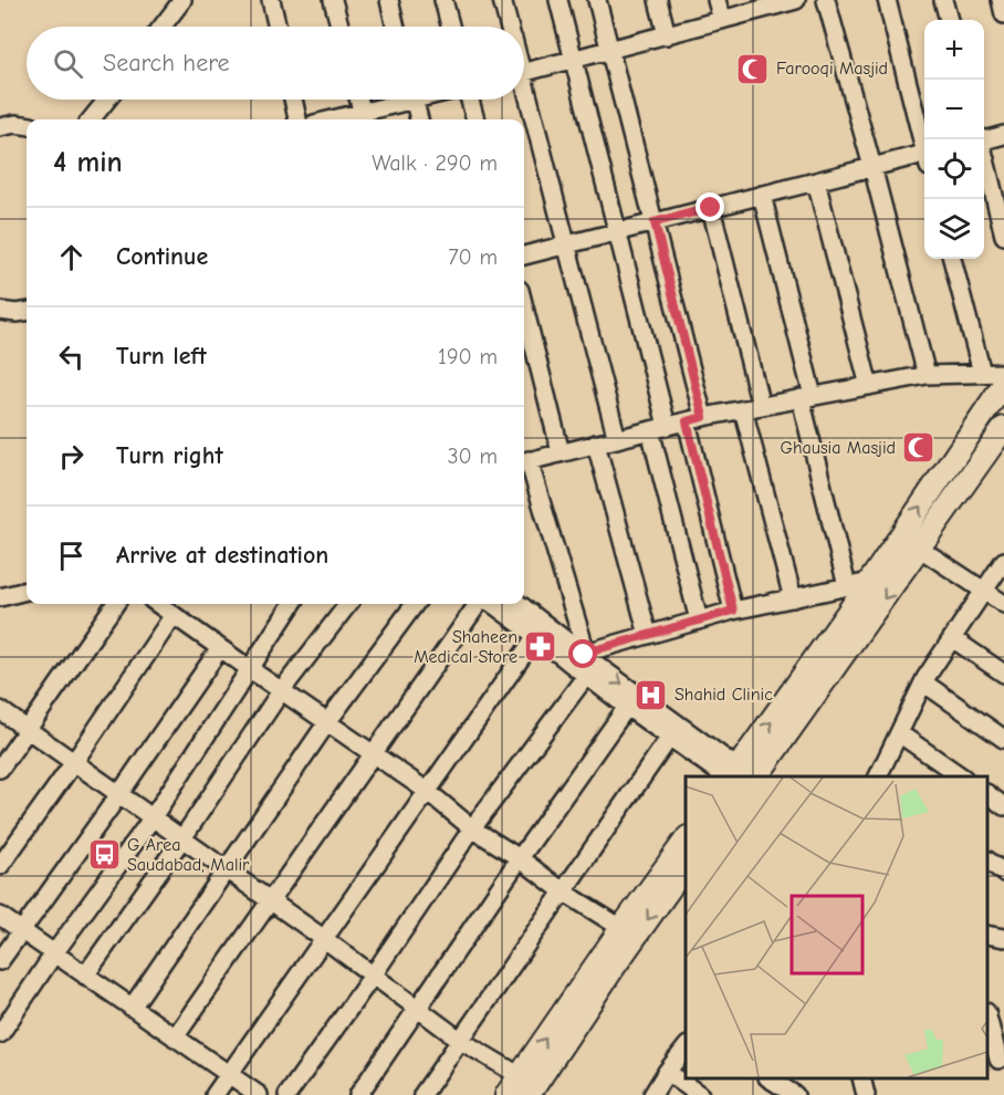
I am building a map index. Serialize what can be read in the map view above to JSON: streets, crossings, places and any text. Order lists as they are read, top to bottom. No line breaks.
{"places":{"mosque":["Farooqi Masjid","Ghausia Masjid"],"pharmacy":["Shaheen Medical Store"],"hospital":["Shahid Clinic"],"bus stop":["G Area Saudabad, Malir"]},"page":{"map_buttons":["+","−"],"search":"Search here","heading":["4 min","Walk · 290 m"],"list":[["Continue","70 m"],["Turn left","190 m"],["Turn right","30 m"],"Arrive at destination"]}}
